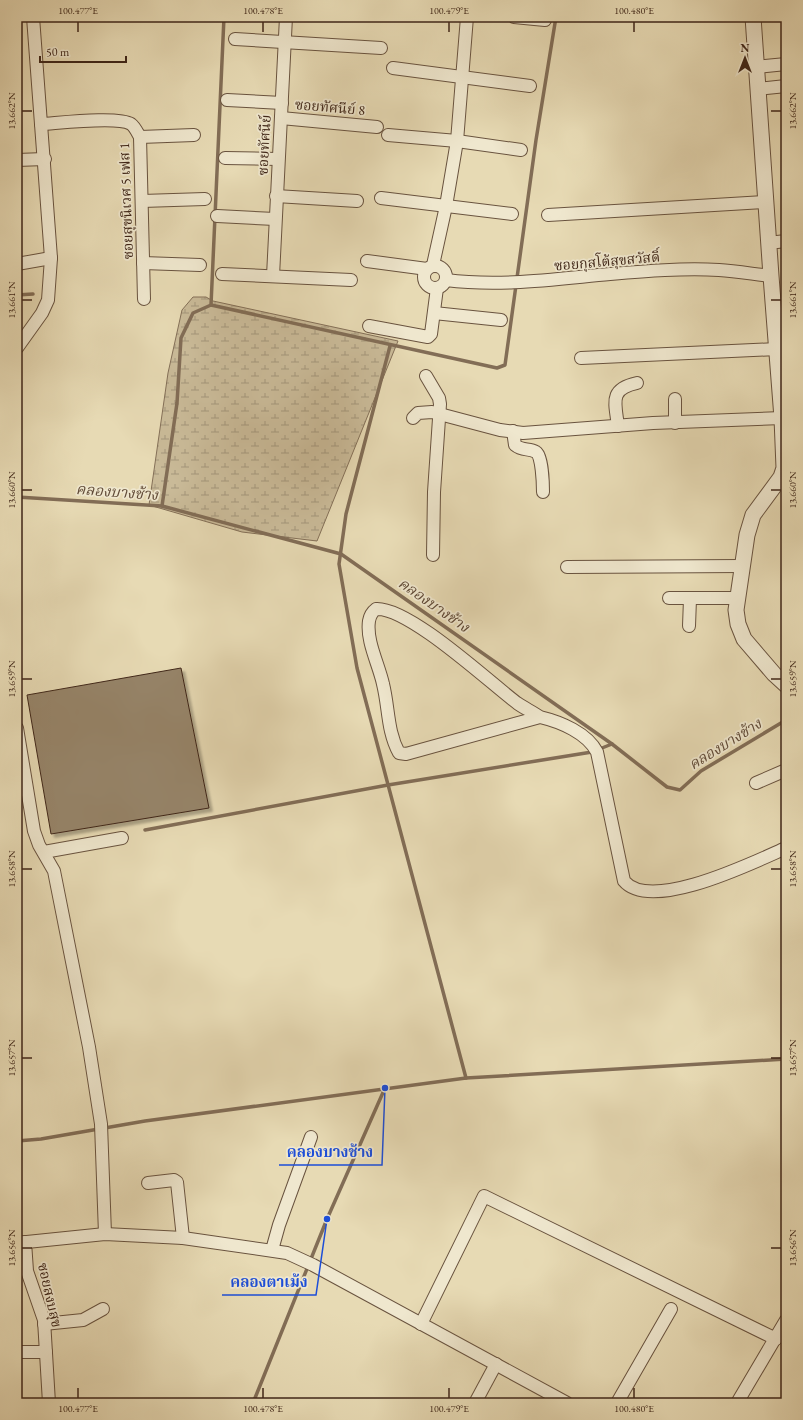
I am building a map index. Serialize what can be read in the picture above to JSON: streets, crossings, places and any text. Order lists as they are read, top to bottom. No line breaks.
{"streets":{"street":["ซอยทัศนีย์ 8","ซอยทัศนีย์","ซอยสุขนิเวศ 5 เฟส 1","ซอยกุสโต้สุขสวัสดิ์","ซอยสงบสุข"]},"crossings":[["ซอยทัศนีย์ 8","ซอยทัศนีย์"]],"water":["คลองบางช้าง"],"places":["คลองบางช้าง","คลองตาเม้ง"],"scale_bar":"50 m","north":"top","coordinates":["100.477°E","100.478°E","100.479°E","100.480°E","13.662°N","13.661°N","13.660°N","13.659°N","13.658°N","13.657°N","13.656°N"]}
